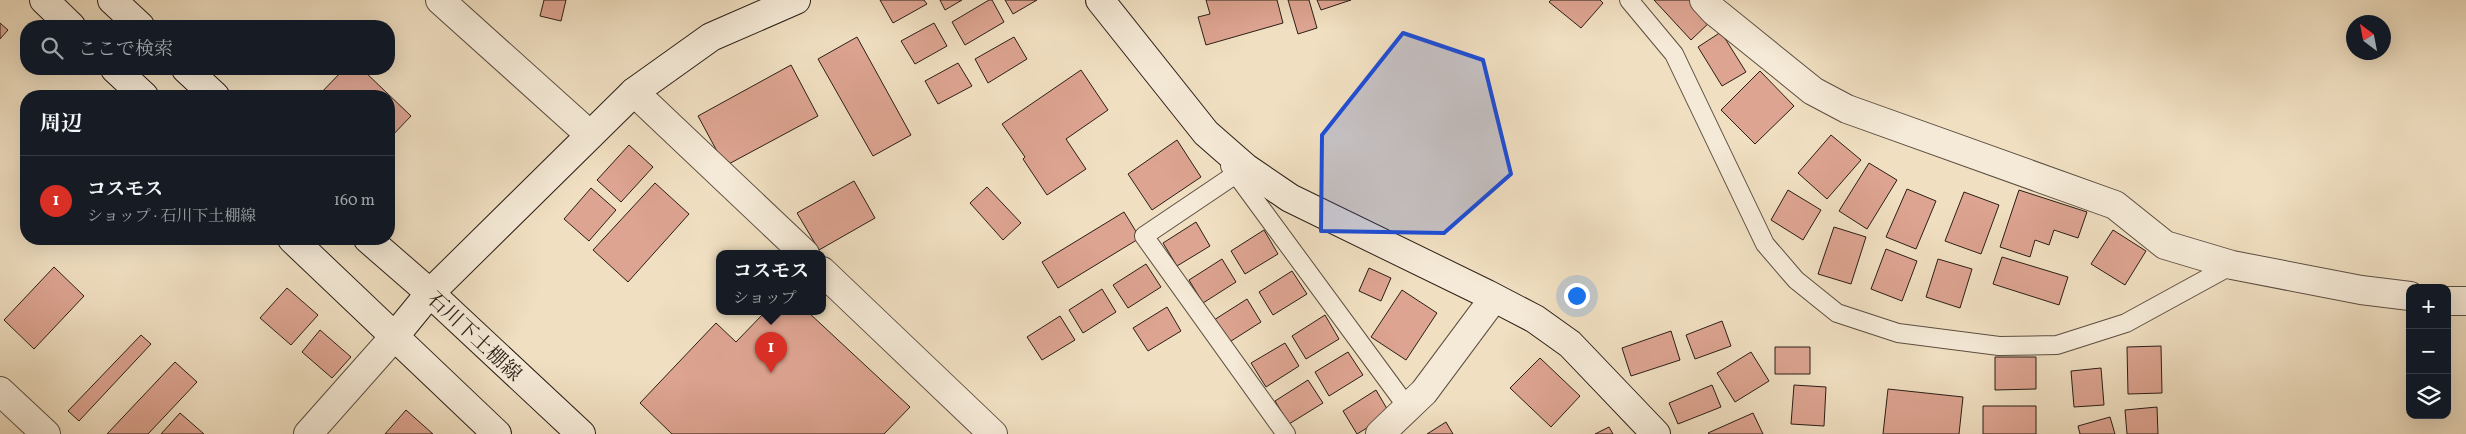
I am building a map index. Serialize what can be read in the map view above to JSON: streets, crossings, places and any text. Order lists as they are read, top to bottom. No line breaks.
{"streets":{"street":["石川下土棚線"]},"north":"top left","page":{"search":"ここで検索","heading":"周辺","list":[{"mark":"1","name":"コスモス","note":"ショップ · 石川下土棚線","value":"160 m"}],"popup":["コスモス","ショップ"],"map_buttons":["+","−"],"pins":"1"}}
